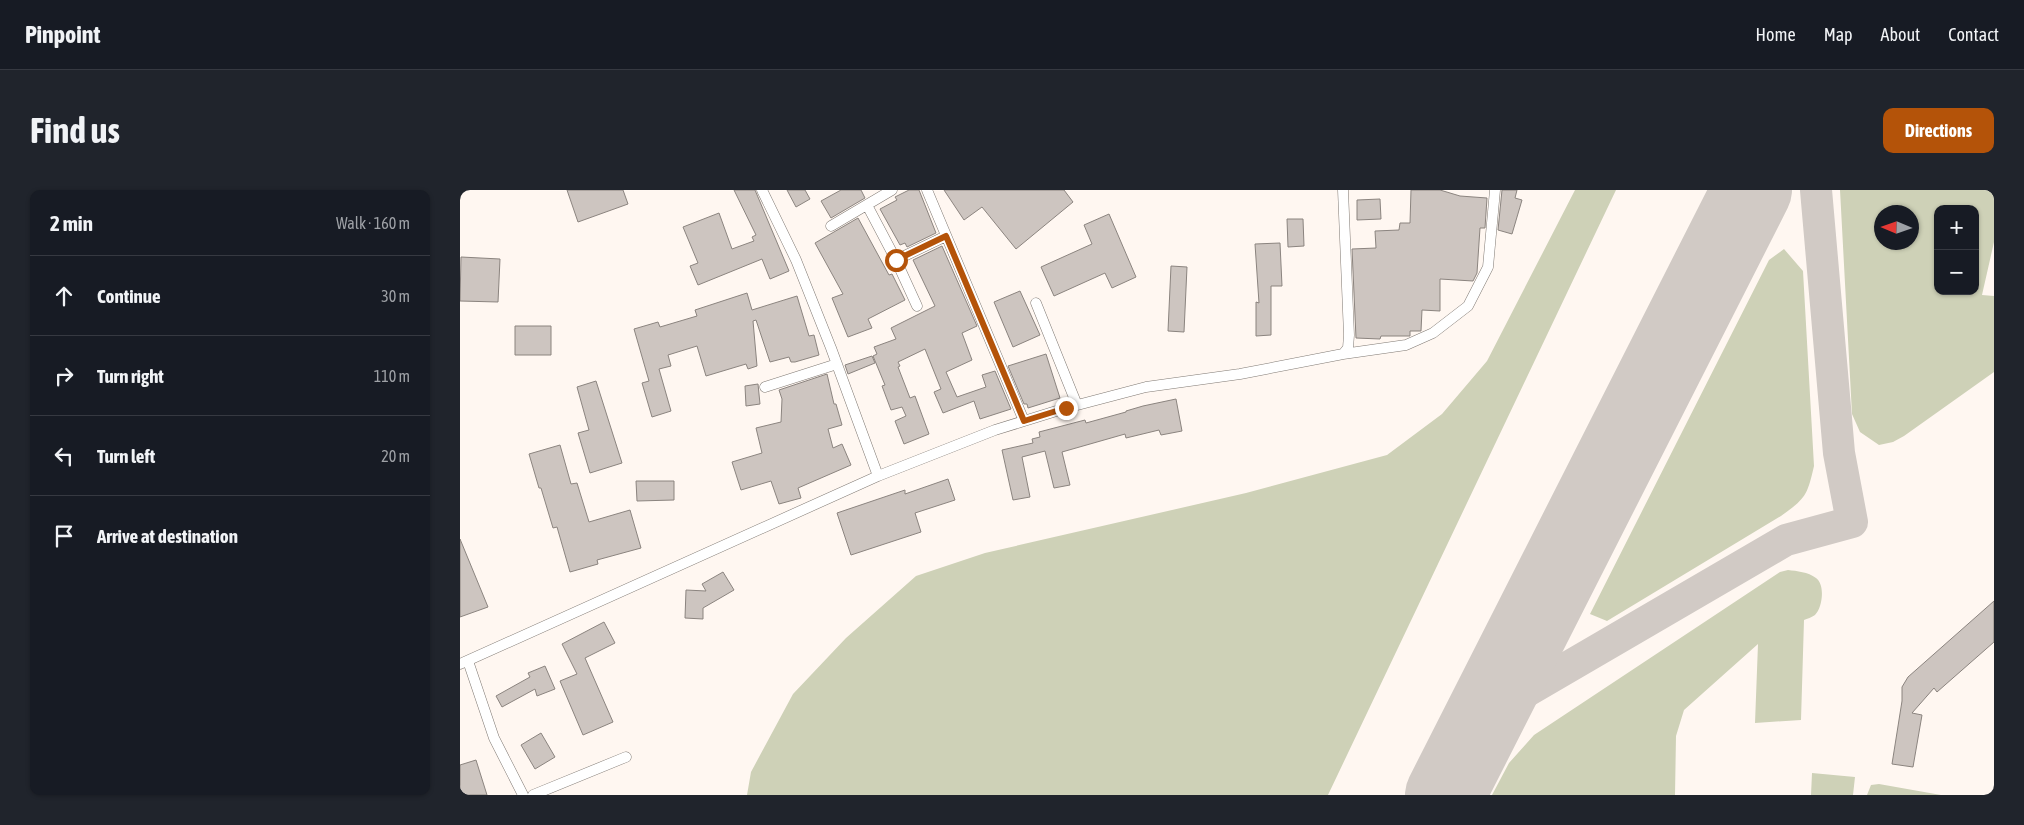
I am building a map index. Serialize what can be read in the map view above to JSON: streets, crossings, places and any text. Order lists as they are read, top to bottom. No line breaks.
{"north":"left","page":{"header":"Pinpoint","nav":["Home","Map","About","Contact"],"buttons":"Directions","title":"Find us","heading":["2 min","Walk · 160 m"],"map_buttons":["+","−"],"list":[["Continue","30 m"],["Turn right","110 m"],["Turn left","20 m"],"Arrive at destination"]}}
